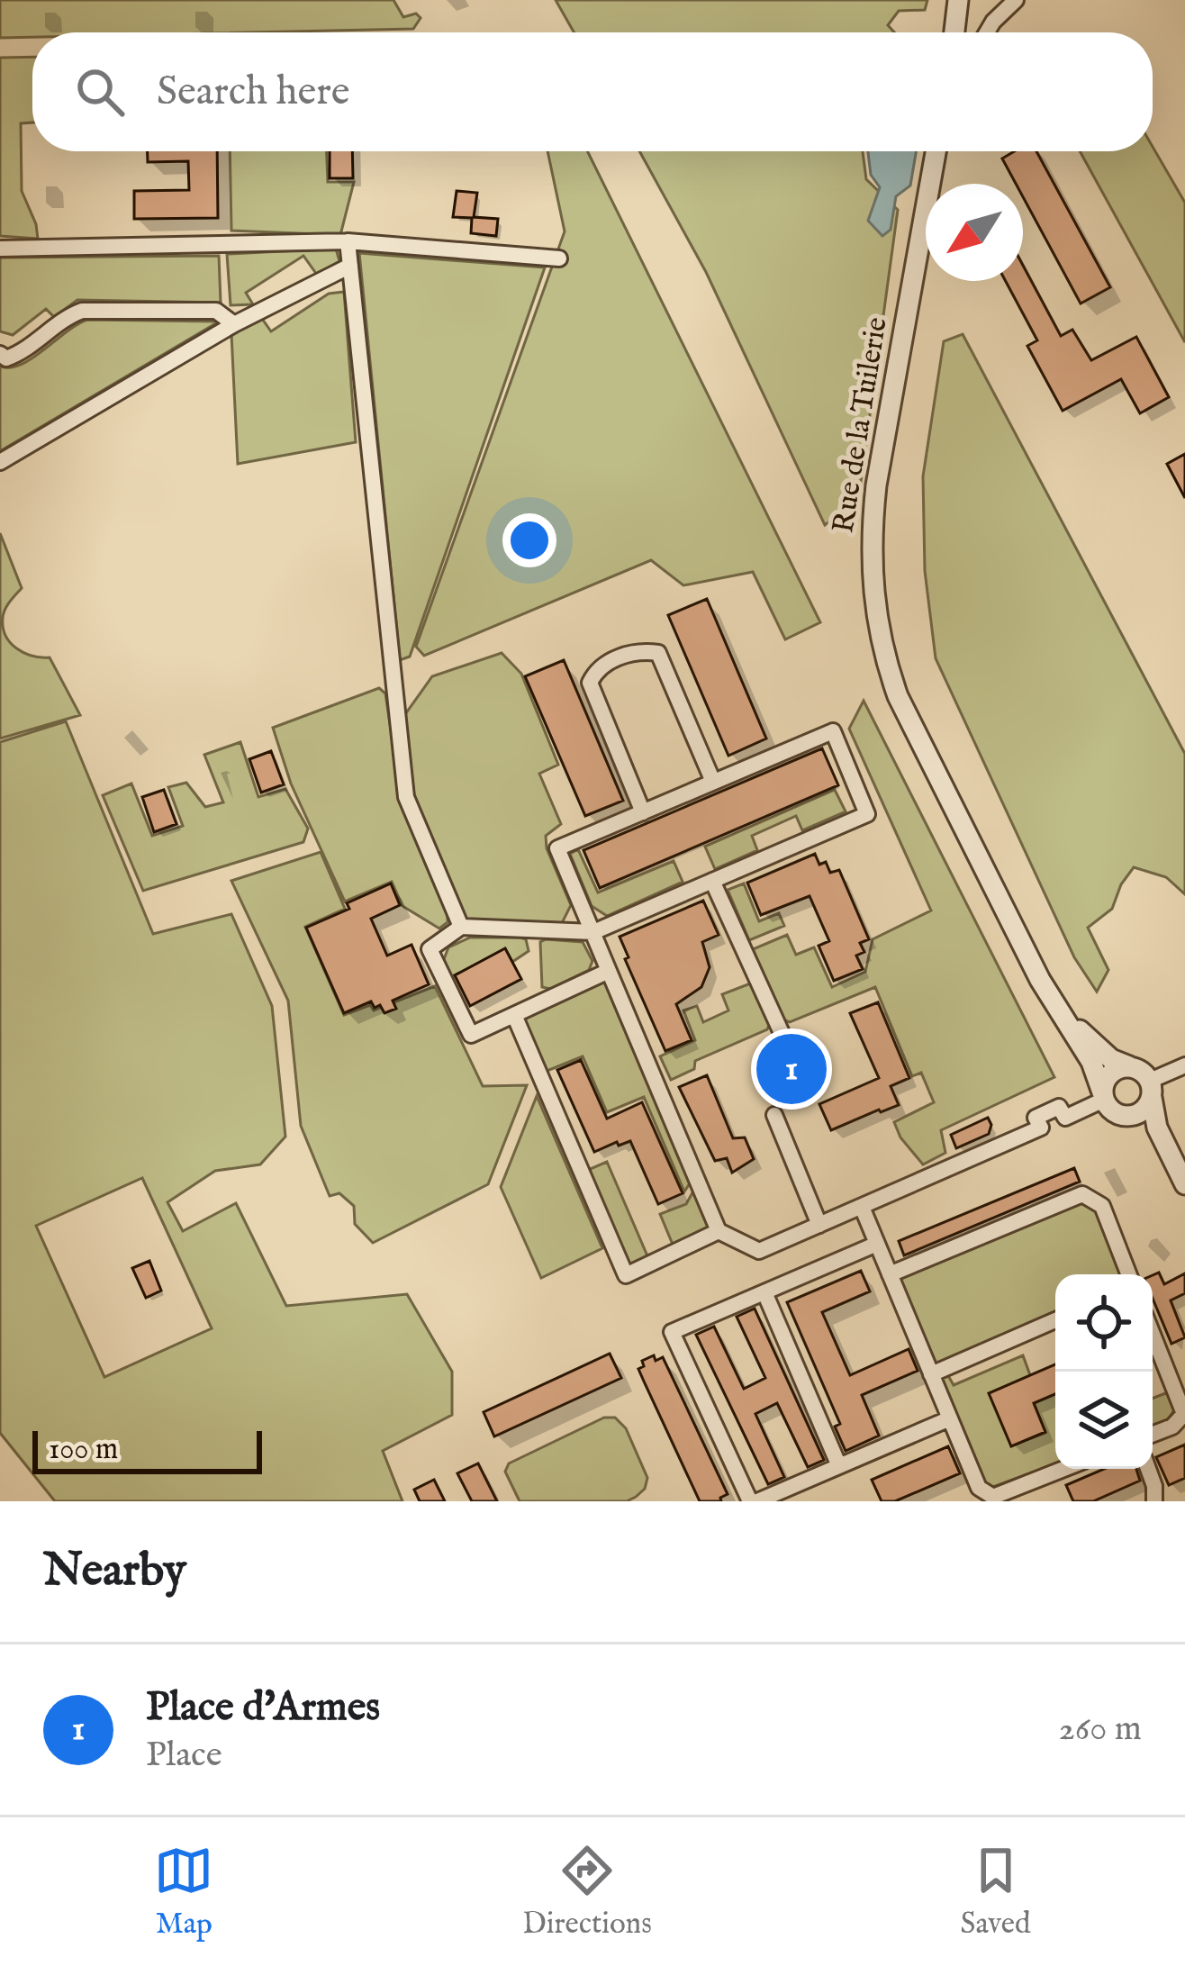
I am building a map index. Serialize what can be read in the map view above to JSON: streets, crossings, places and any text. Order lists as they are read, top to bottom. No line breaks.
{"streets":{"street":["Rue de la Tuilerie"]},"scale_bar":"100 m","north":"bottom left","page":{"search":"Search here","pins":"1","scale":"100 m","heading":"Nearby","list":[{"mark":"1","name":"Place d'Armes","note":"Place","value":"260 m"}],"nav":["Map","Directions","Saved"]}}
